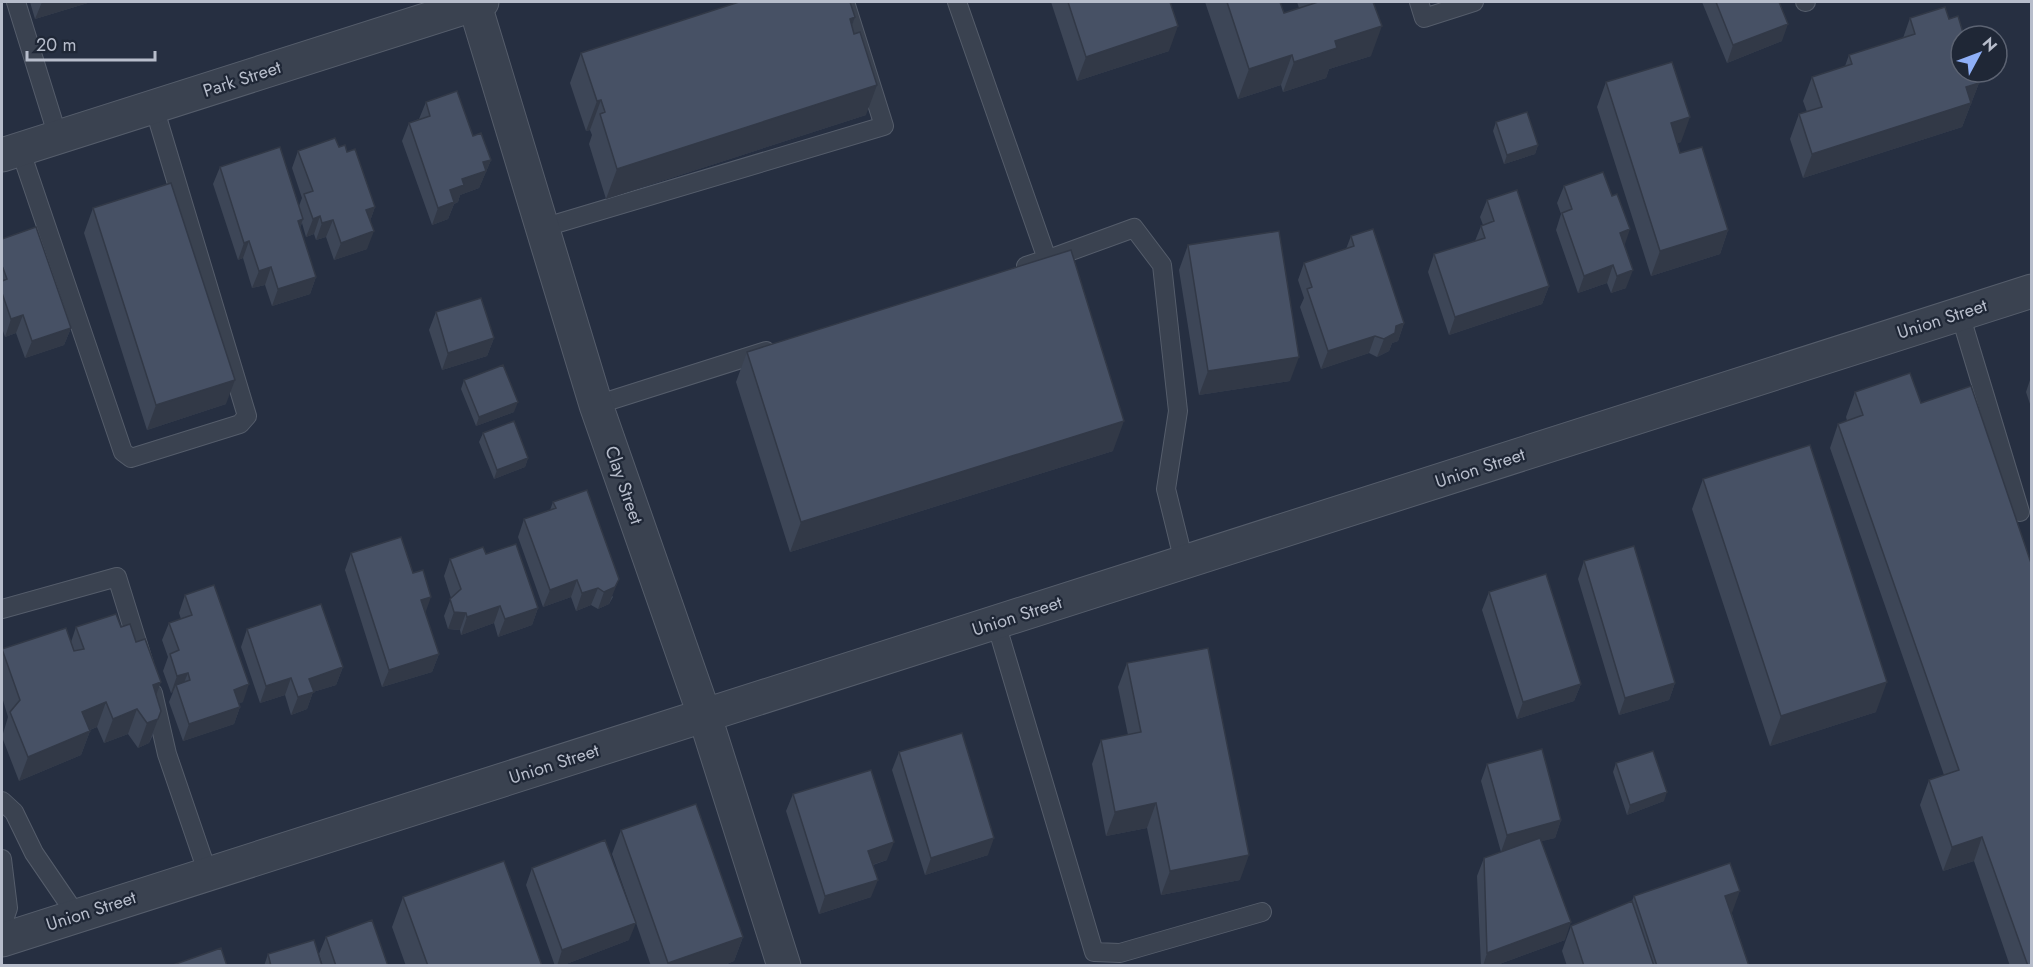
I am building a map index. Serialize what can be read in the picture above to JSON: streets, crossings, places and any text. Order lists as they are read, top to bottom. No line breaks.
{"streets":{"street":["Park Street","Union Street","Clay Street"]},"crossings":[["Park Street","Clay Street"],["Union Street","Clay Street"]],"scale_bar":"20 m","north":"top right"}
